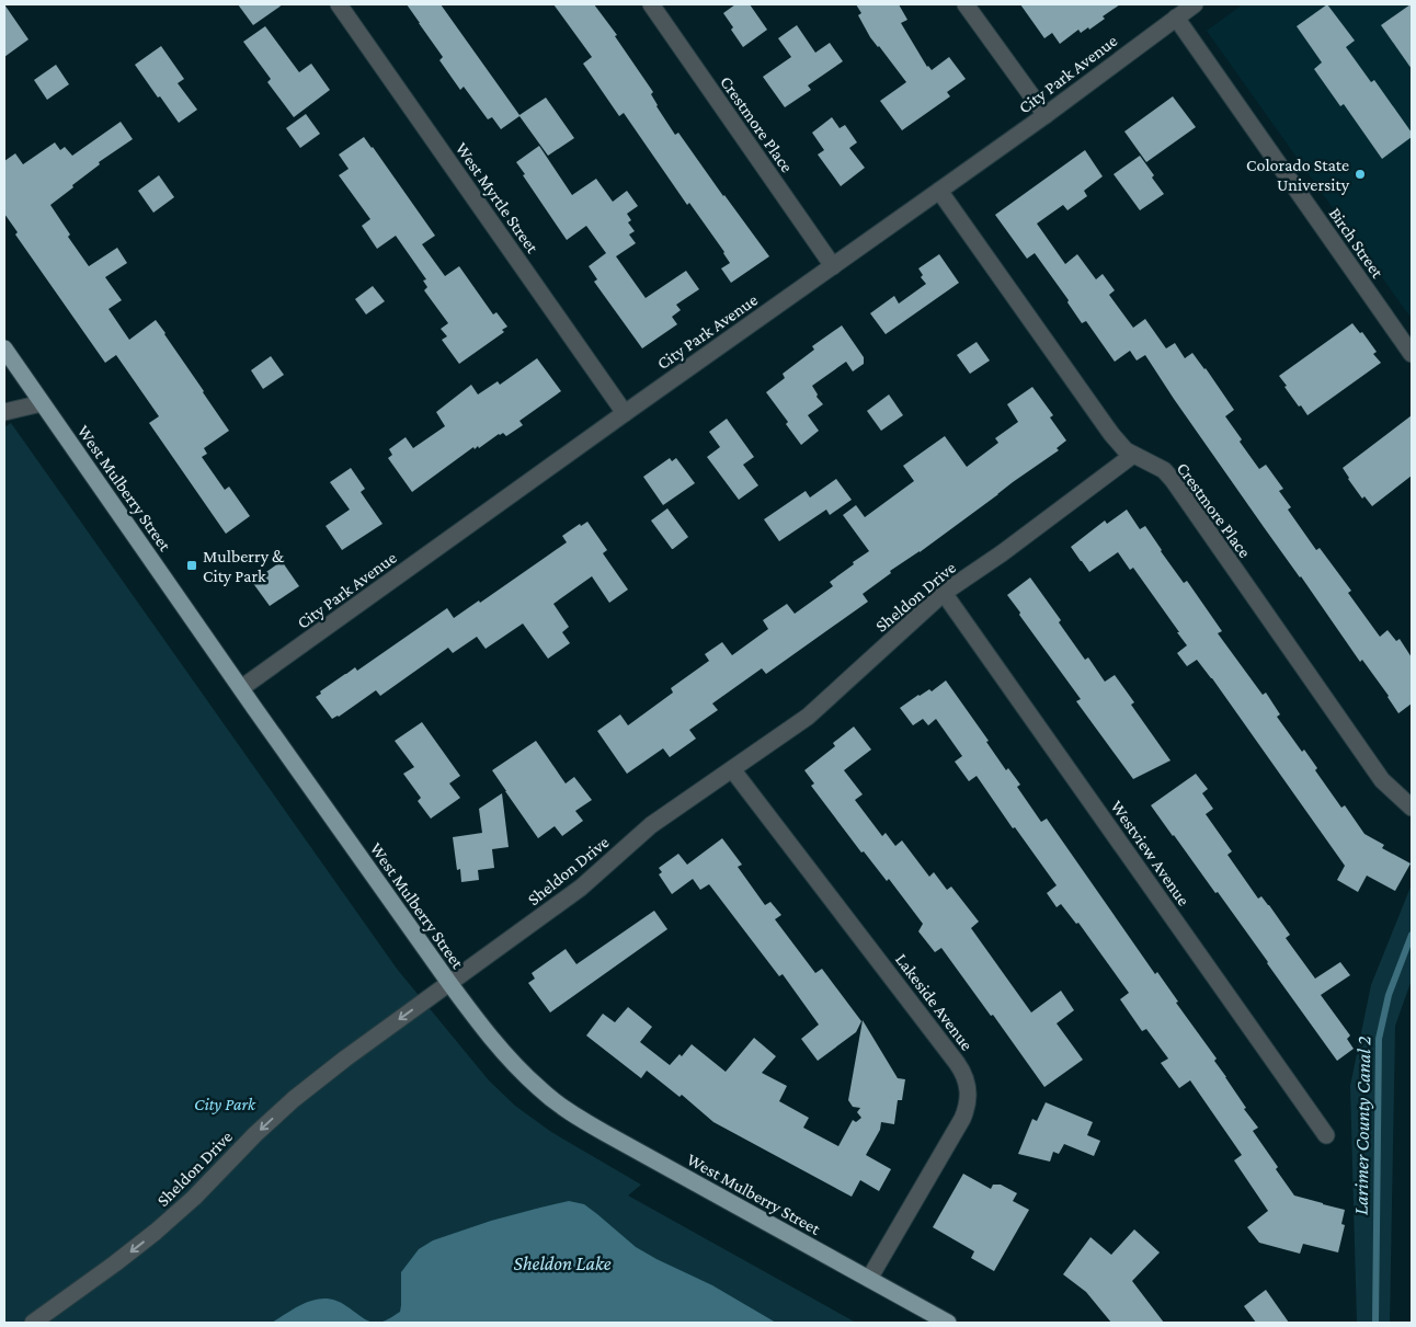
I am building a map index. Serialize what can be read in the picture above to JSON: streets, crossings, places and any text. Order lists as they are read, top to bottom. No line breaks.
{"streets":{"main road":["West Mulberry Street"],"street":["City Park Avenue","Crestmore Place","West Myrtle Street","Birch Street","Sheldon Drive","Westview Avenue","Lakeside Avenue"]},"crossings":[["City Park Avenue","Crestmore Place"],["City Park Avenue","West Myrtle Street"],["City Park Avenue","Birch Street"],["City Park Avenue","West Mulberry Street"],["Crestmore Place","Sheldon Drive"],["West Mulberry Street","Sheldon Drive"],["West Mulberry Street","Lakeside Avenue"],["Sheldon Drive","Westview Avenue"],["Sheldon Drive","Lakeside Avenue"]],"one_way":["Sheldon Drive"],"water":["Larimer County Canal 2","Sheldon Lake"],"parks":["City Park"],"places":{"other":["Colorado State University"],"transit":["Mulberry & City Park"]}}
